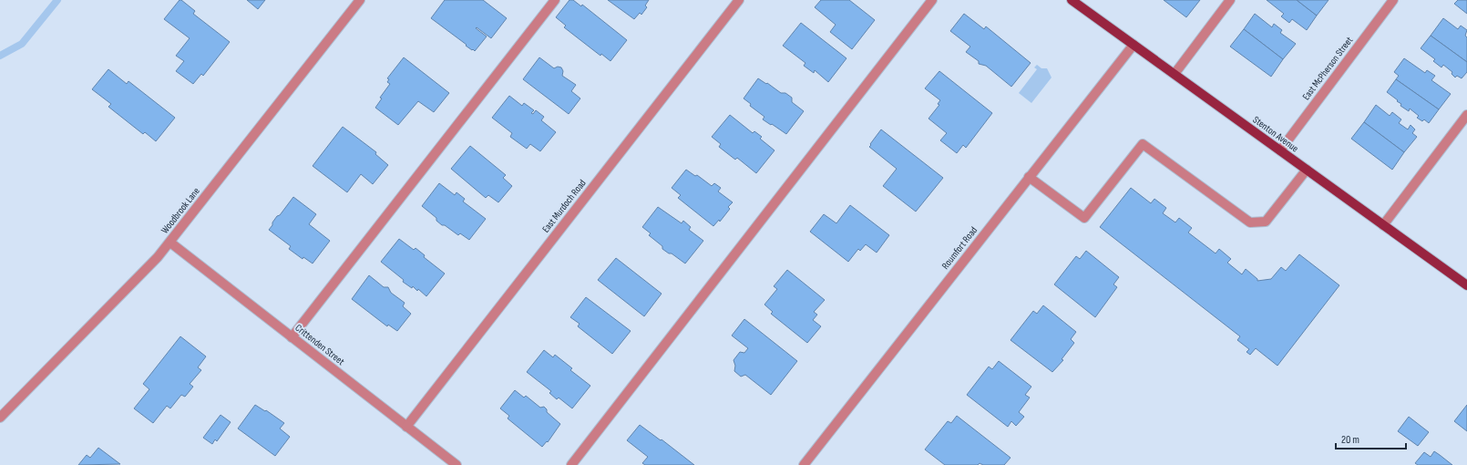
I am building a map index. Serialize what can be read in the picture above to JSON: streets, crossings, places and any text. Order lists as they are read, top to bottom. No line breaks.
{"streets":{"main road":["Stenton Avenue"],"street":["East McPherson Street","East Murdoch Road","Woodbrook Lane","Roumfort Road","Crittenden Street"]},"crossings":[["East McPherson Street","Stenton Avenue"],["Stenton Avenue","Roumfort Road"],["East Murdoch Road","Crittenden Street"],["Woodbrook Lane","Crittenden Street"]],"scale_bar":"20 m"}
